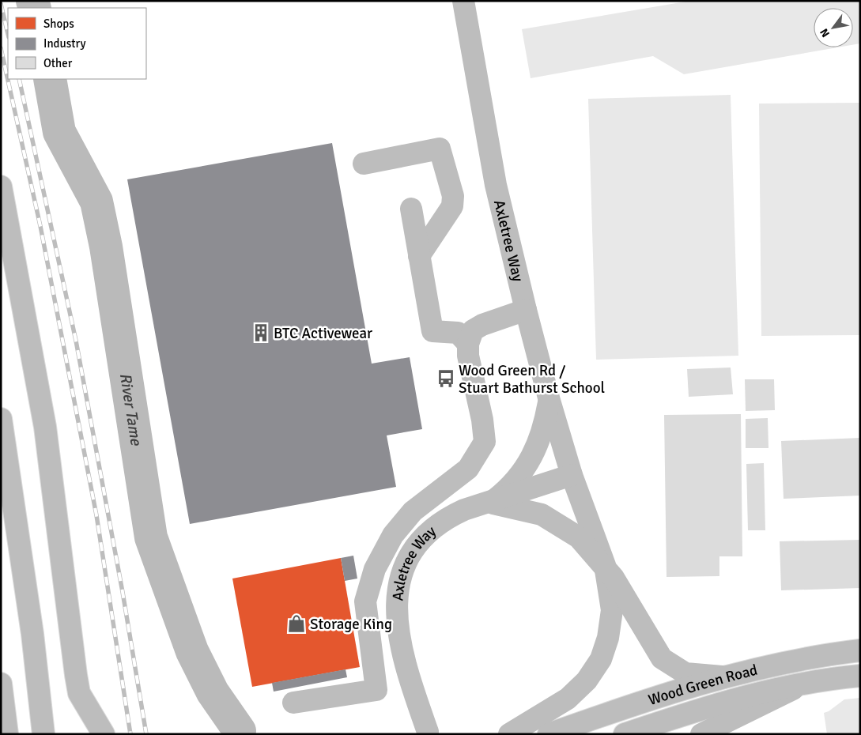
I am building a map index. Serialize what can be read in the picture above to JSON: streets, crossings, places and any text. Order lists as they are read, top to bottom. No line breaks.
{"streets":{"main road":["Axletree Way","Wood Green Road"]},"crossings":[["Axletree Way","Wood Green Road"]],"water":["River Tame"],"places":{"building":["BTC Activewear"],"bus stop":["Wood Green Rd / Stuart Bathurst School"],"shop":["Storage King"]},"legend":["Shops","Industry","Other"],"north":"bottom left"}
